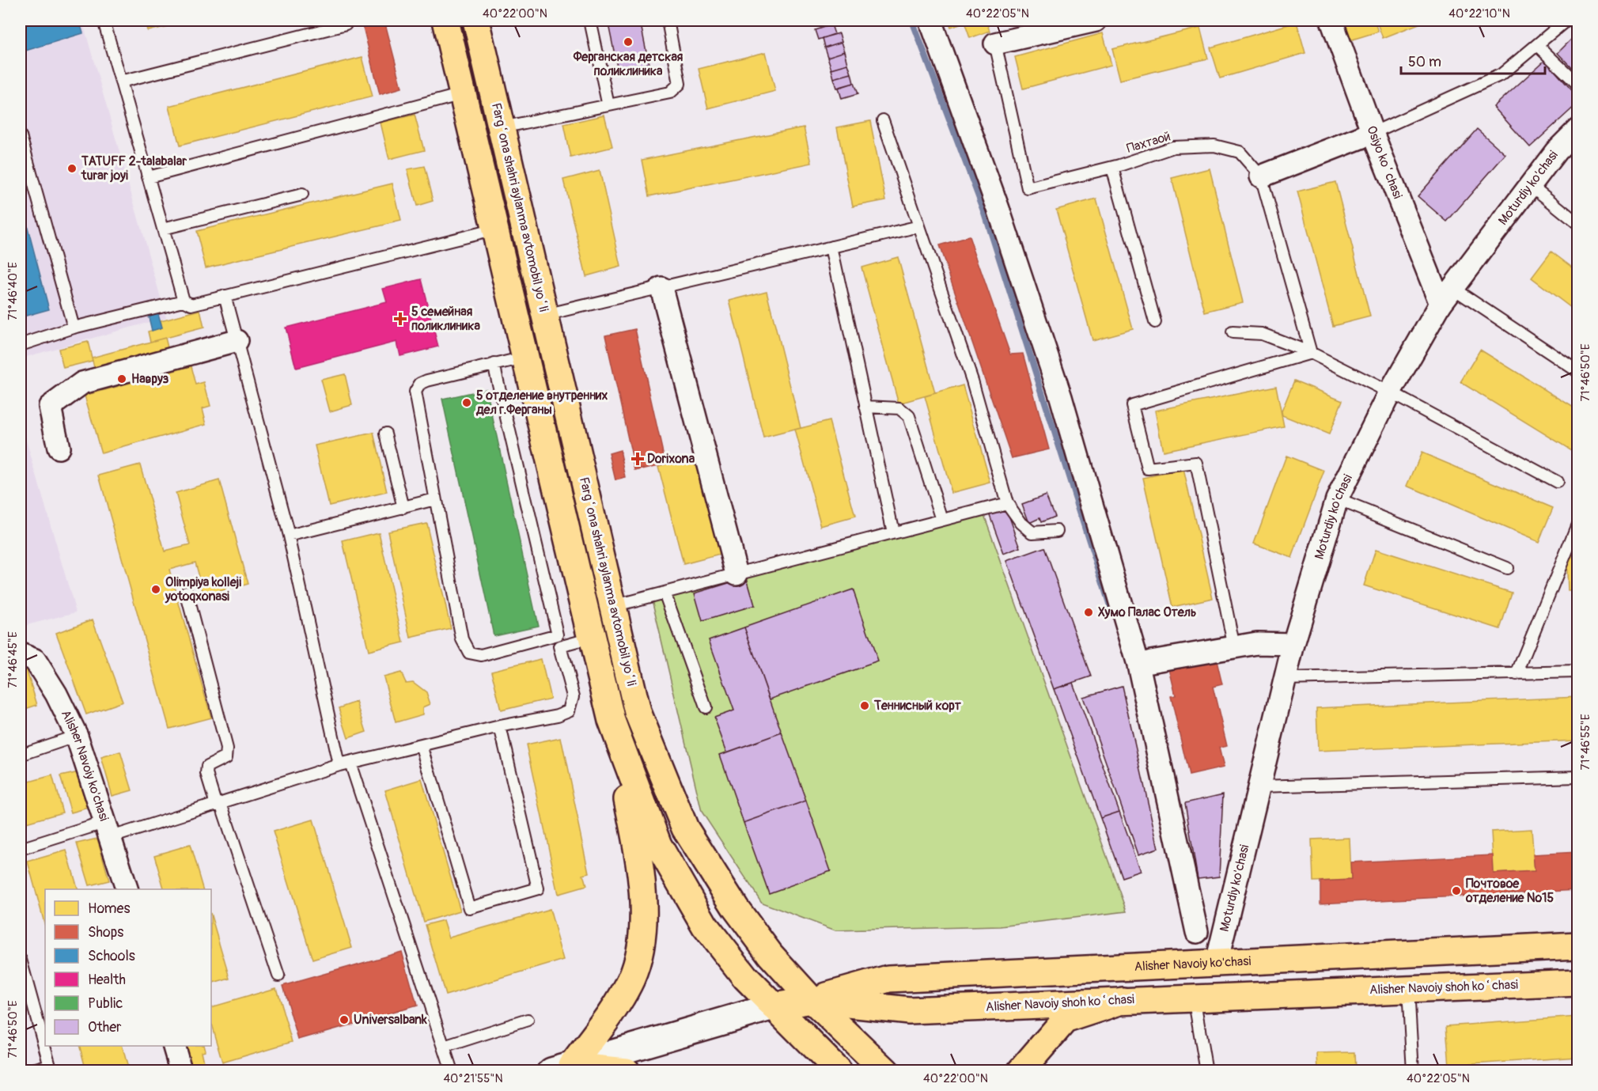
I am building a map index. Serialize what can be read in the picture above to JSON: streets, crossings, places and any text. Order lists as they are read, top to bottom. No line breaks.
{"streets":{"main road":["Fargʻona shahri aylanma avtomobil yoʻli","Alisher Navoiy ko'chasi","Alisher Navoiy shoh koʻchasi"],"street":["Osiyo koʻchasi","Moturdiy ko'chasi"],"lane":["Пахтаой"]},"crossings":[["Osiyo koʻchasi","Moturdiy ko'chasi"],["Moturdiy ko'chasi","Alisher Navoiy ko'chasi"],["Fargʻona shahri aylanma avtomobil yoʻli","Alisher Navoiy ko'chasi"],["Fargʻona shahri aylanma avtomobil yoʻli","Alisher Navoiy shoh koʻchasi"],["Alisher Navoiy ko'chasi","Alisher Navoiy shoh koʻchasi"]],"places":{"other":["Ферганская детская поликлиника","TATUFF 2-talabalar turar joyi","Навруз","5 отделение внутренних дел г.Ферганы","Olimpiya kolleji yotoqxonasi","Хумо Палас Отель","Теннисный корт","Почтовое отделение №15","Universalbank"],"health":["5 семейная поликлиника","Dorixona"]},"legend":["Homes","Shops","Schools","Health","Public","Other"],"scale_bar":"50 m","coordinates":["40°22'00\"N","40°22'05\"N","40°22'10\"N","71°46'40\"E","71°46'50\"E","71°46'45\"E","71°46'55\"E","40°21'55\"N"]}
